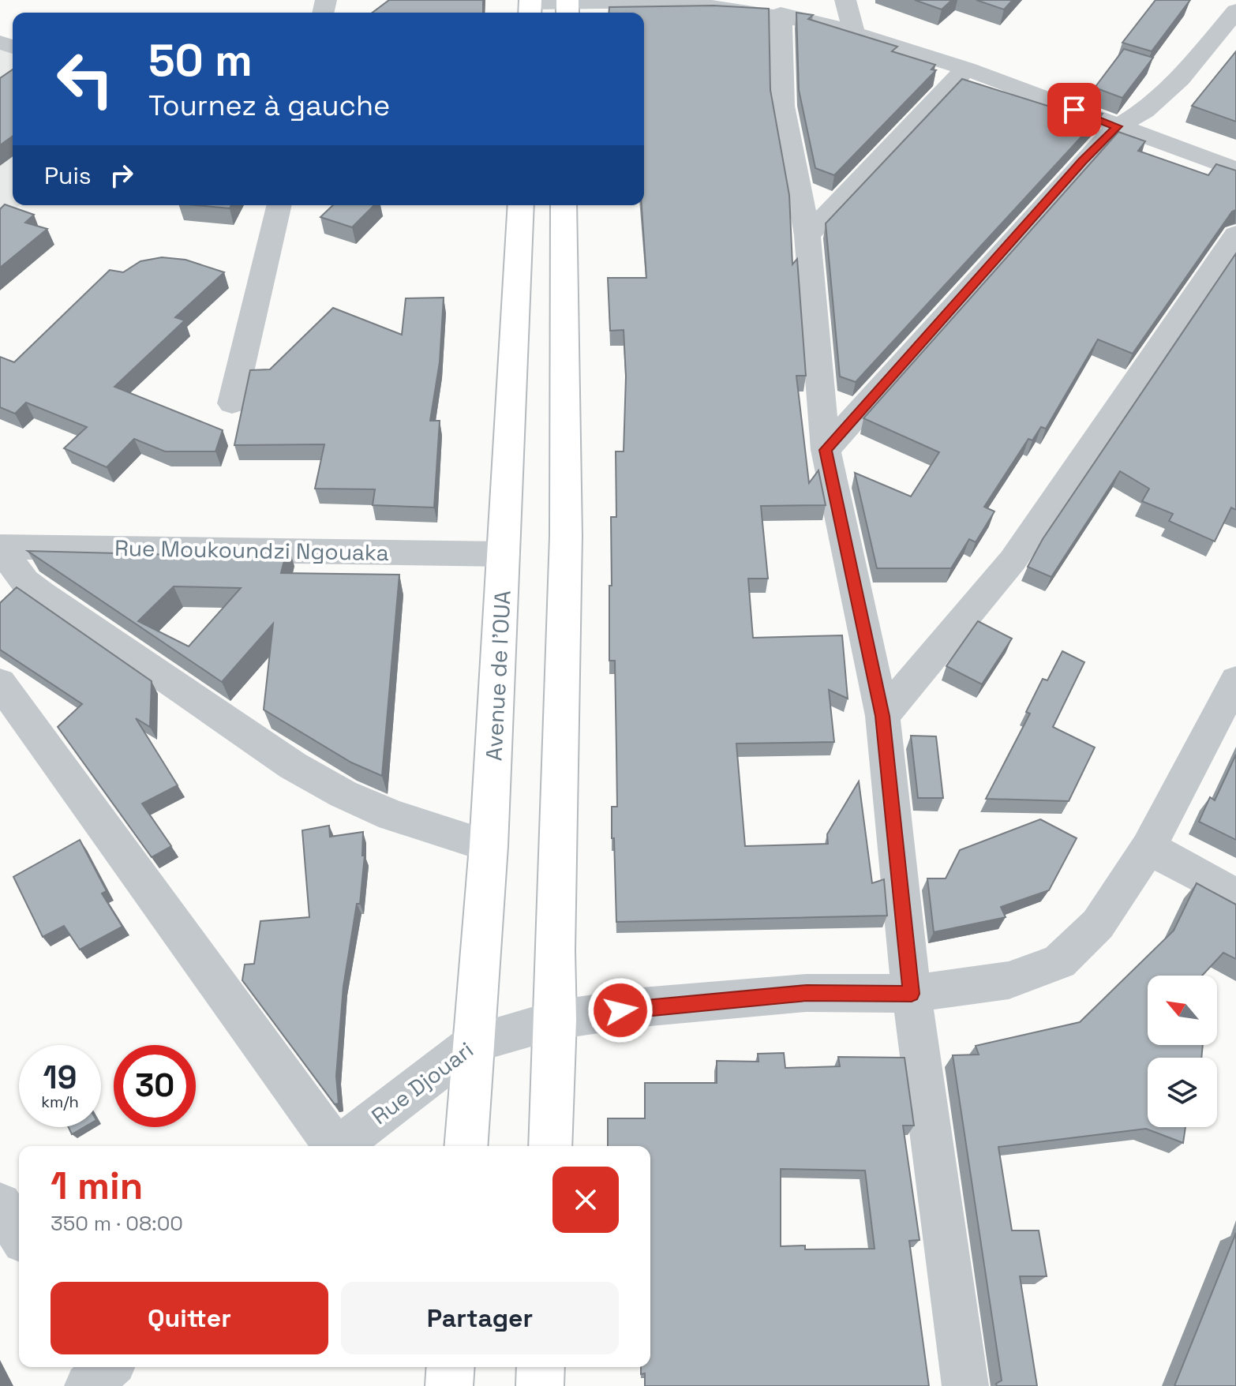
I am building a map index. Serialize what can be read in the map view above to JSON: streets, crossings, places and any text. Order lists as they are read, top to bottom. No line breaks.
{"streets":{"main road":["Avenue de l'OUA"],"street":["Rue Moukoundzi Ngouaka","Rue Djouari"]},"crossings":[["Rue Moukoundzi Ngouaka","Avenue de l'OUA"],["Avenue de l'OUA","Rue Djouari"]],"north":"top left","page":{"turn":["50 m","Tournez à gauche"],"then":"Puis","speed":"19 km/h","limit":"30","heading":["1 min","350 m · 08:00"],"buttons":["Quitter","Partager"]}}
